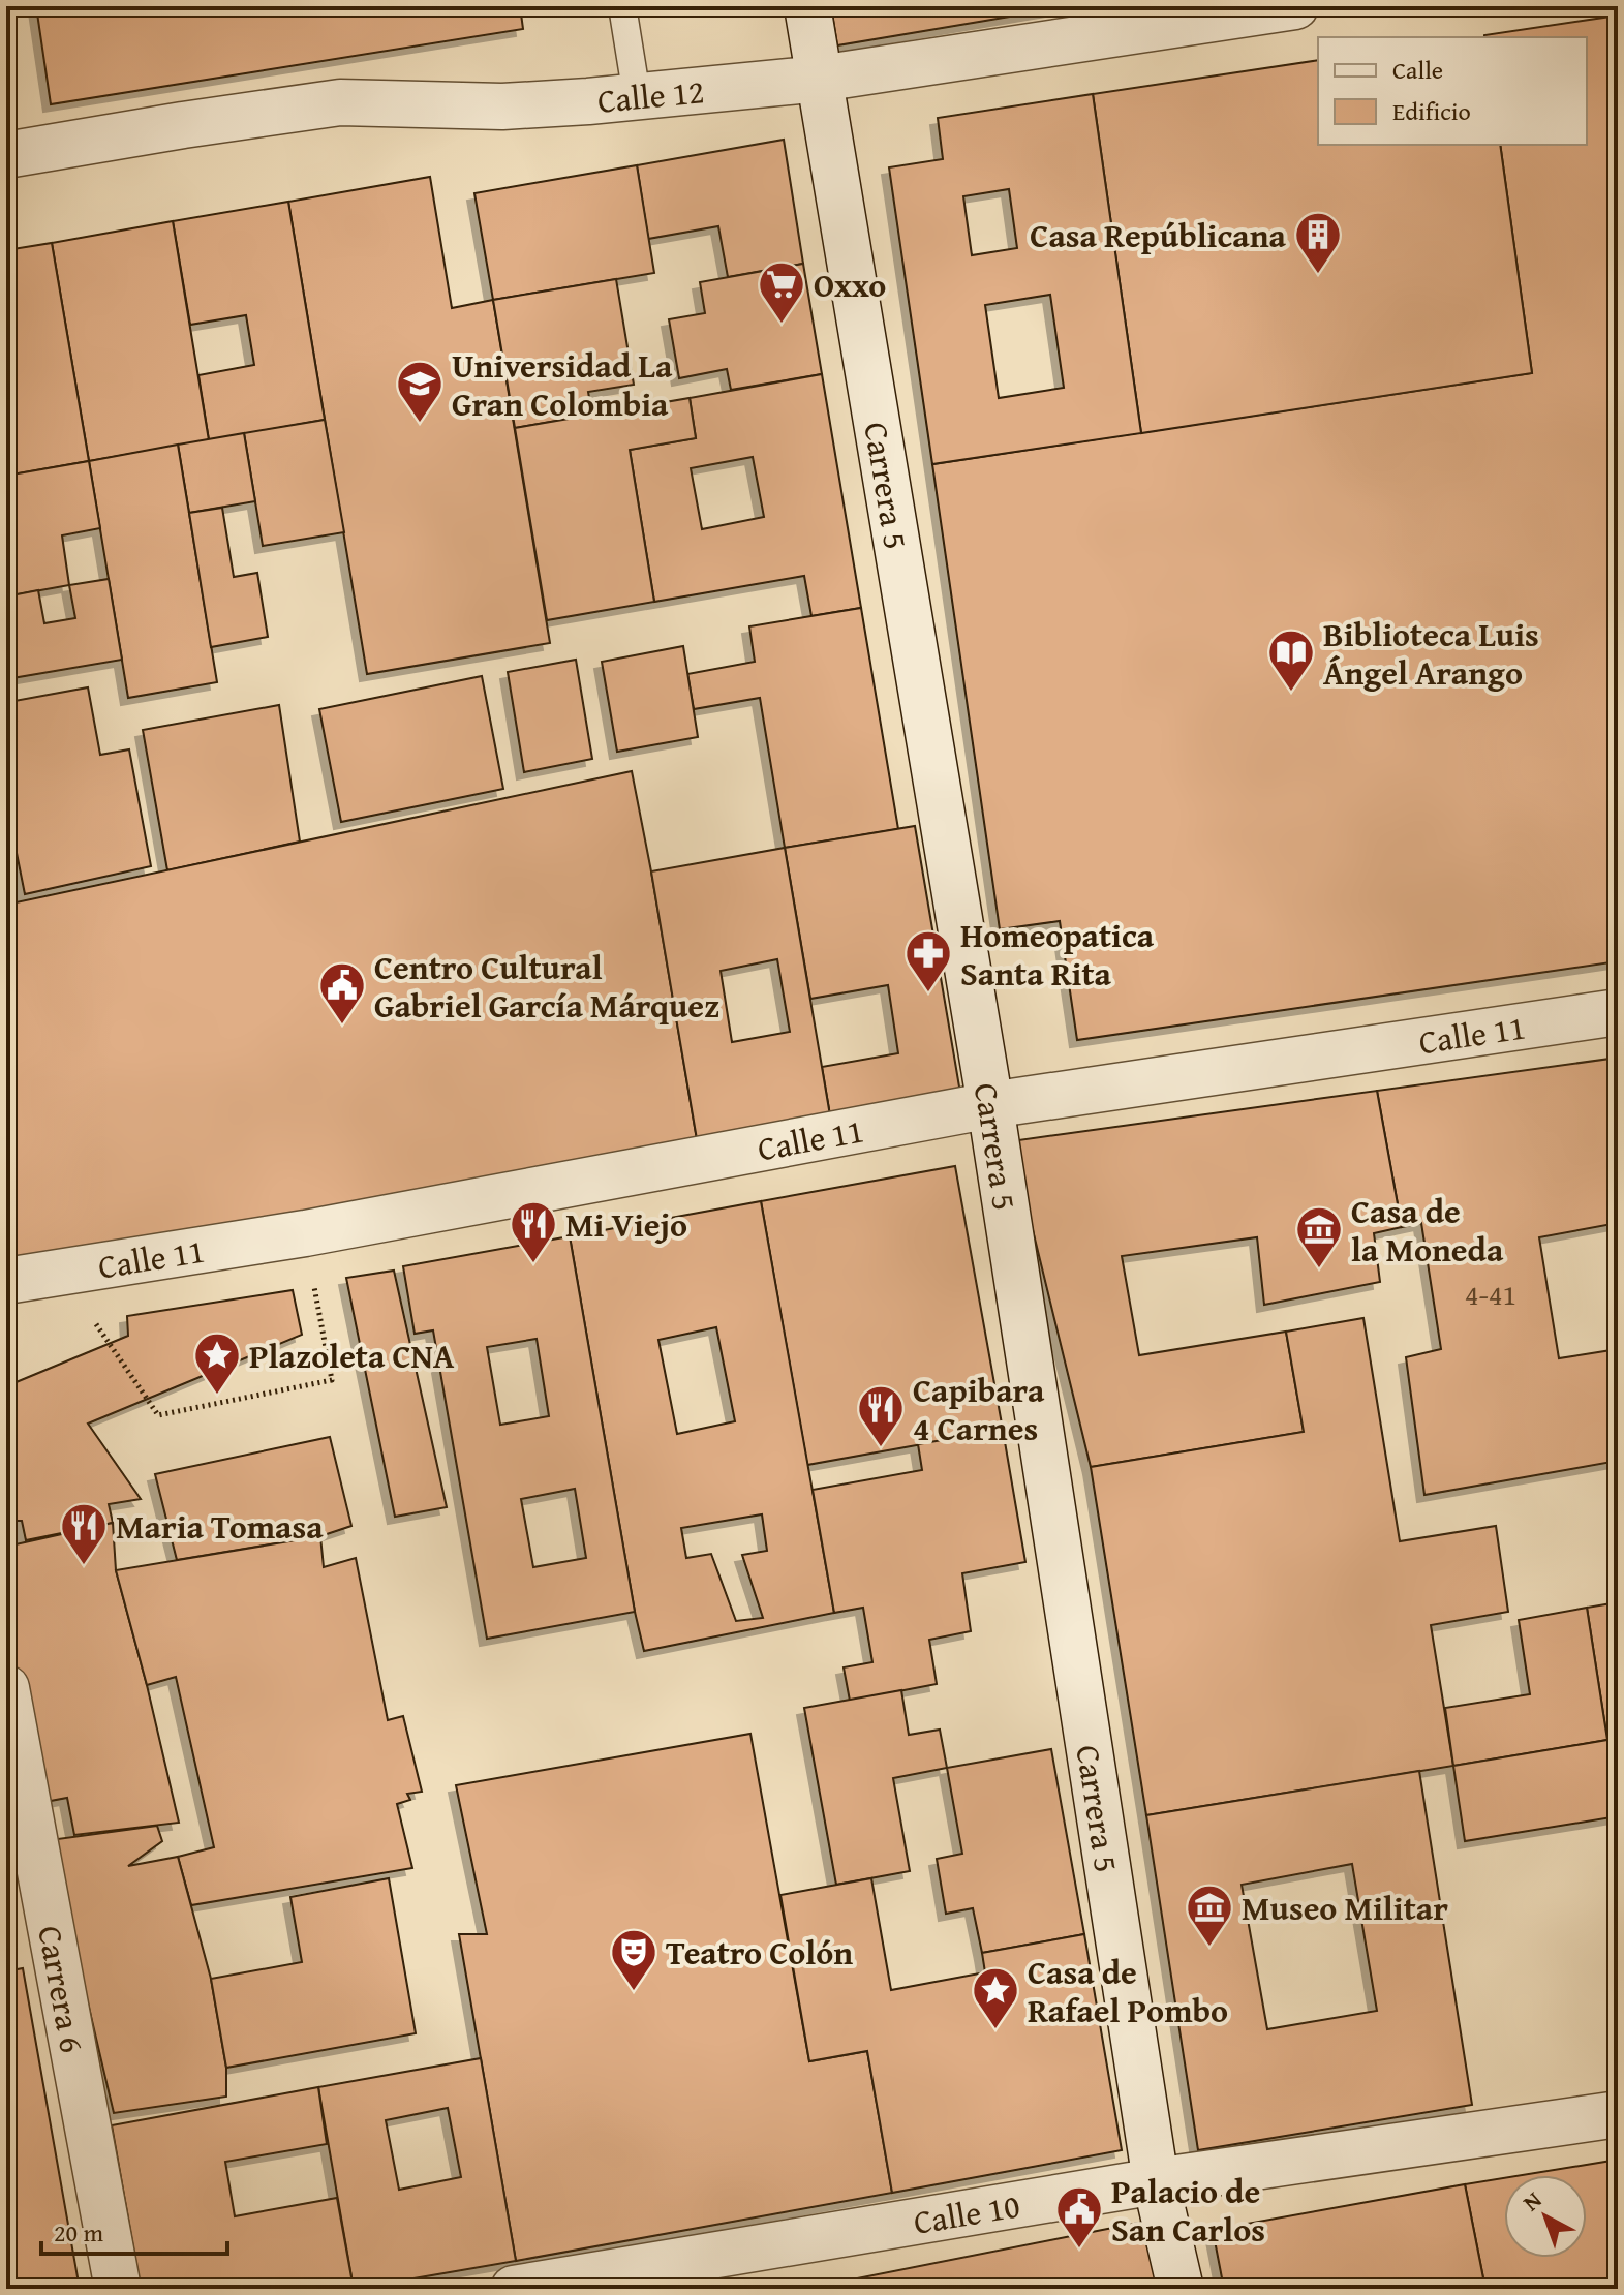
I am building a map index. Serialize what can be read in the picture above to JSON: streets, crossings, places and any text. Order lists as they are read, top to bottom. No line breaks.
{"streets":{"street":["Calle 12","Carrera 5","Calle 11","Carrera 6","Calle 10"]},"crossings":[["Calle 12","Carrera 5"],["Carrera 5","Calle 11"],["Carrera 5","Calle 10"]],"places":{"building":["Casa Repúblicana"],"supermarket":["Oxxo"],"school or university":["Universidad La Gran Colombia"],"library":["Biblioteca Luis Ángel Arango"],"pharmacy":["Homeopatica Santa Rita"],"public building":["Centro Cultural Gabriel García Márquez","Palacio de San Carlos"],"restaurant":["Mi Viejo","Capibara 4 Carnes","Maria Tomasa"],"museum":["Casa de la Moneda","Museo Militar"],"place":["Plazoleta CNA","Casa de Rafael Pombo"],"theatre":["Teatro Colón"]},"house_numbers":["4-41"],"legend":["Calle","Edificio"],"scale_bar":"20 m","north":"top left"}
